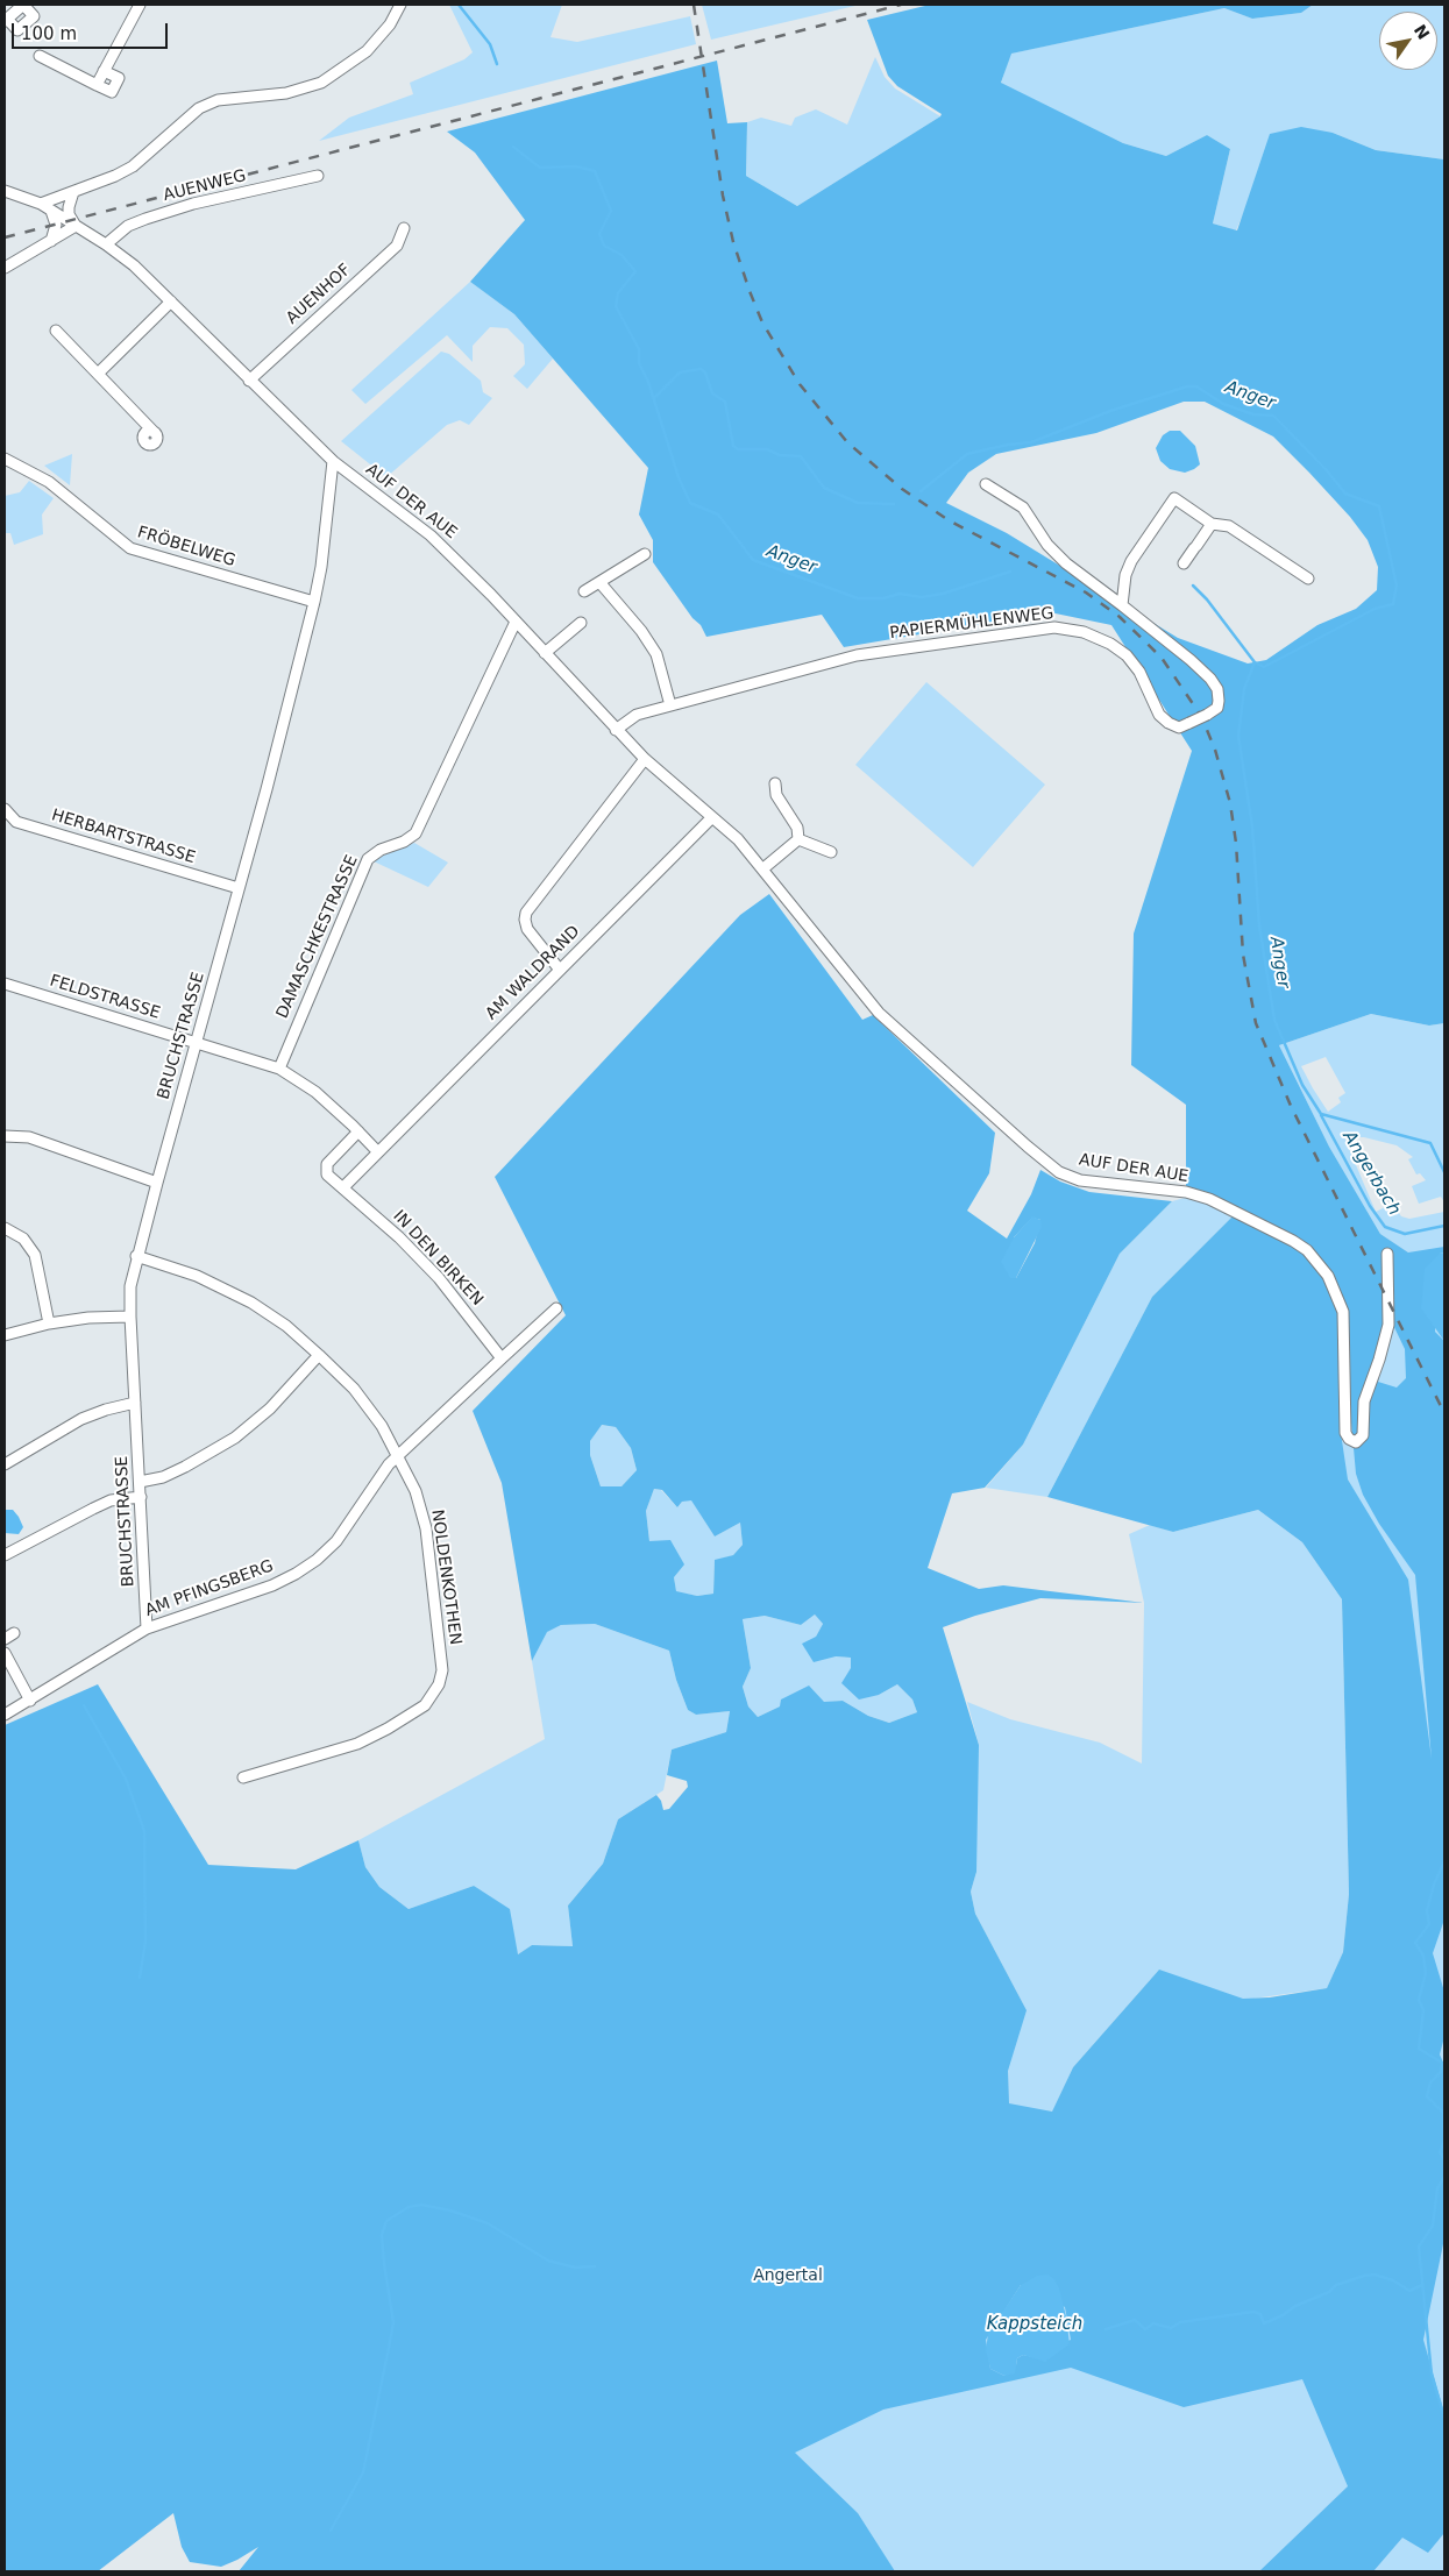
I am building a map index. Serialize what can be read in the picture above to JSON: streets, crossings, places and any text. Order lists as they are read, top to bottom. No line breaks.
{"streets":{"street":["AUENWEG","AUENHOF","AUF DER AUE","FRÖBELWEG","PAPIERMÜHLENWEG","HERBARTSTRASSE","DAMASCHKESTRASSE","AM WALDRAND","FELDSTRASSE","BRUCHSTRASSE","IN DEN BIRKEN","NOLDENKOTHEN","AM PFINGSBERG"]},"crossings":[["AUENWEG","AUF DER AUE"],["AUENHOF","AUF DER AUE"],["AUF DER AUE","PAPIERMÜHLENWEG"],["AUF DER AUE","DAMASCHKESTRASSE"],["AUF DER AUE","AM WALDRAND"],["AUF DER AUE","BRUCHSTRASSE"],["FRÖBELWEG","BRUCHSTRASSE"],["HERBARTSTRASSE","BRUCHSTRASSE"],["FELDSTRASSE","BRUCHSTRASSE"],["BRUCHSTRASSE","NOLDENKOTHEN"],["BRUCHSTRASSE","AM PFINGSBERG"],["NOLDENKOTHEN","AM PFINGSBERG"]],"water":["Anger","Angerbach","Kappsteich"],"parks":["Angertal"],"scale_bar":"100 m","north":"top right"}
